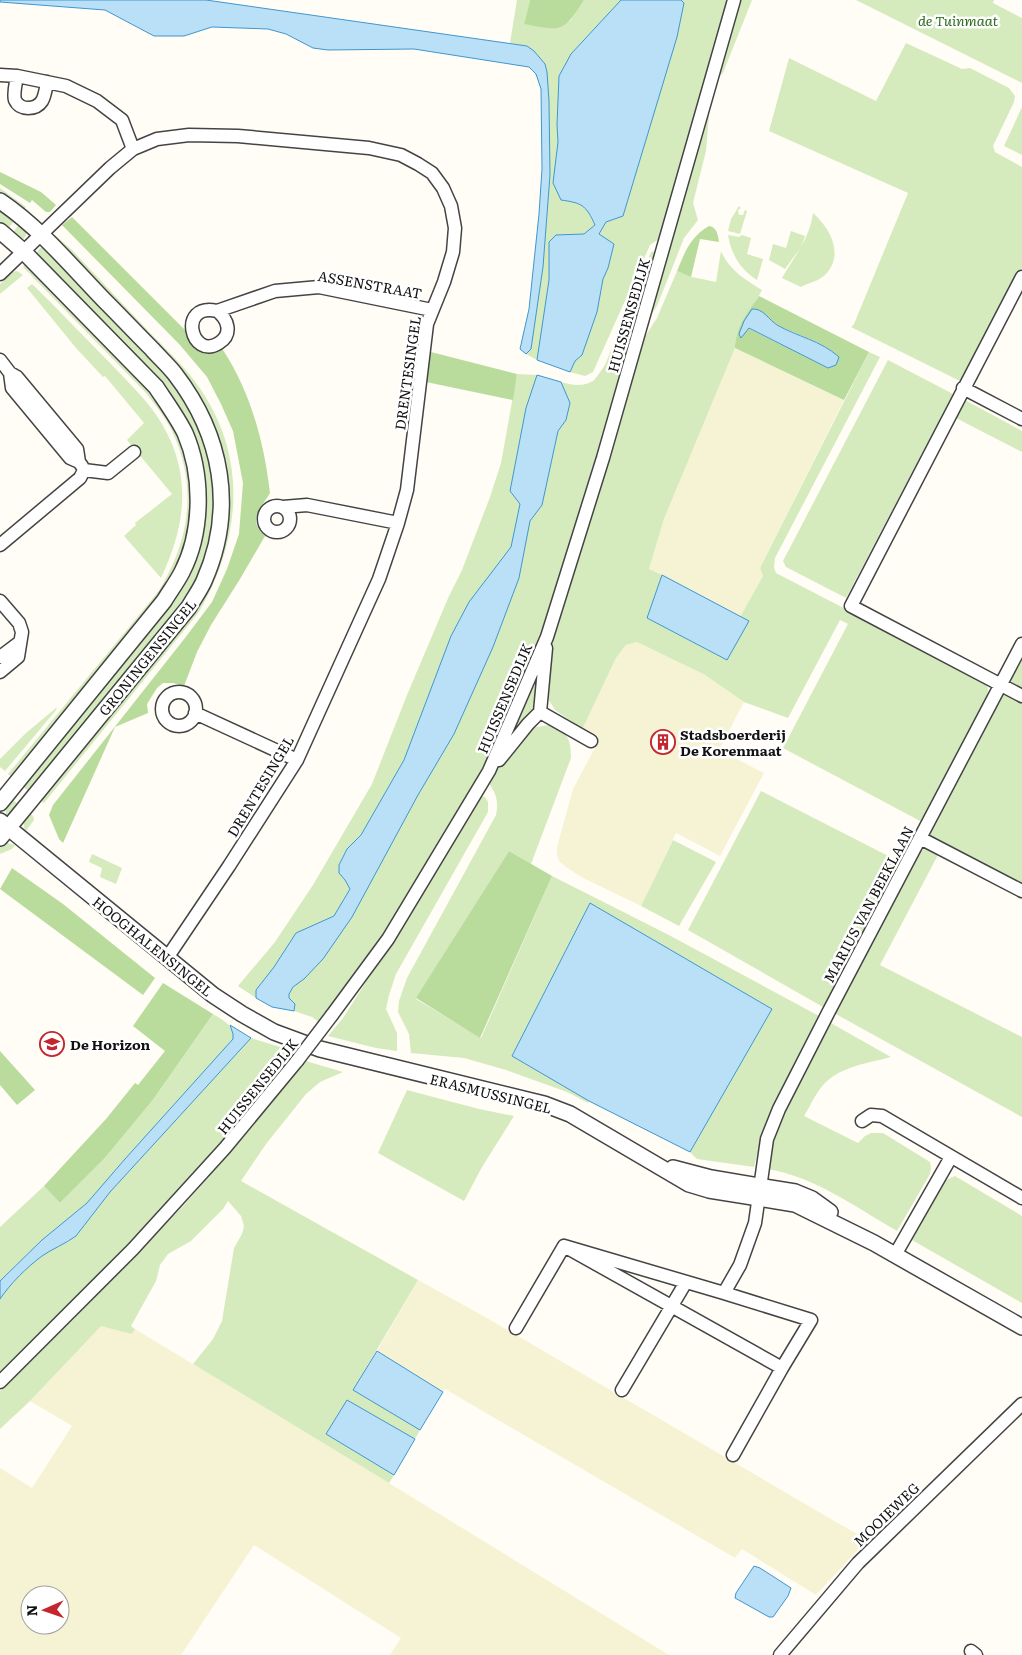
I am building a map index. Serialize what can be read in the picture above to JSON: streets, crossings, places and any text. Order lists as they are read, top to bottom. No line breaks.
{"streets":{"street":["ASSENSTRAAT","HUISSENSEDIJK","DRENTESINGEL","GRONINGENSINGEL","MARIUS VAN BEEKLAAN","HOOGHALENSINGEL","ERASMUSSINGEL","MOOIEWEG"]},"crossings":[["ASSENSTRAAT","DRENTESINGEL"],["DRENTESINGEL","GRONINGENSINGEL"],["DRENTESINGEL","HOOGHALENSINGEL"],["GRONINGENSINGEL","HOOGHALENSINGEL"],["MARIUS VAN BEEKLAAN","ERASMUSSINGEL"],["HOOGHALENSINGEL","ERASMUSSINGEL"]],"parks":["de Tuinmaat"],"places":{"building":["Stadsboerderij De Korenmaat"],"school or university":["De Horizon"]},"north":"left"}
